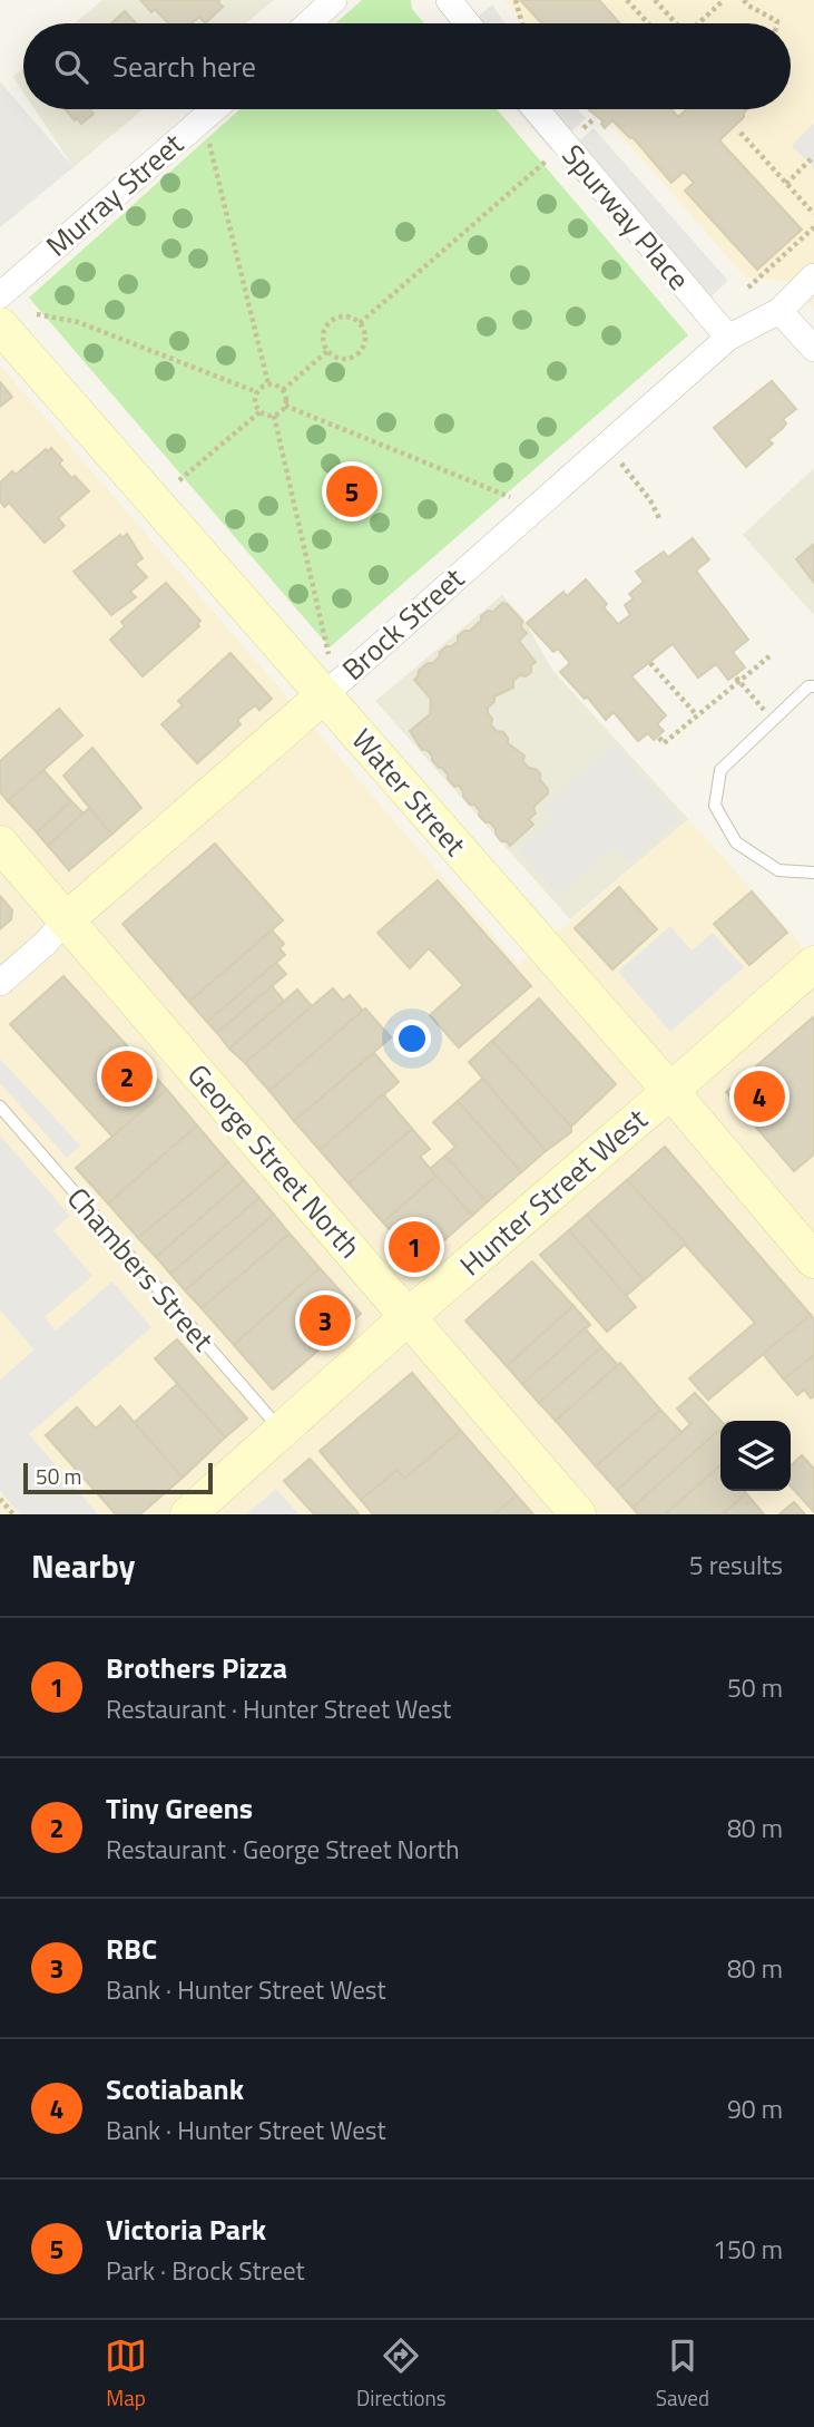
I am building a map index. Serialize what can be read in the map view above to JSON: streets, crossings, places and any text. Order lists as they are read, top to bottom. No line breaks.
{"streets":{"main road":["Brock Street","Water Street","George Street North","Hunter Street West"],"street":["Murray Street","Spurway Place"],"lane":["Chambers Street"]},"crossings":[["Spurway Place","Brock Street"],["Brock Street","Water Street"],["Brock Street","George Street North"],["Water Street","Hunter Street West"],["George Street North","Hunter Street West"],["Hunter Street West","Chambers Street"]],"scale_bar":"50 m","page":{"search":"Search here","pins":["5","2","4","1","3"],"scale":"50 m","heading":["Nearby","5 results"],"list":[{"mark":"1","name":"Brothers Pizza","note":"Restaurant · Hunter Street West","value":"50 m"},{"mark":"2","name":"Tiny Greens","note":"Restaurant · George Street North","value":"80 m"},{"mark":"3","name":"RBC","note":"Bank · Hunter Street West","value":"80 m"},{"mark":"4","name":"Scotiabank","note":"Bank · Hunter Street West","value":"90 m"},{"mark":"5","name":"Victoria Park","note":"Park · Brock Street","value":"150 m"}],"nav":["Map","Directions","Saved"]}}
